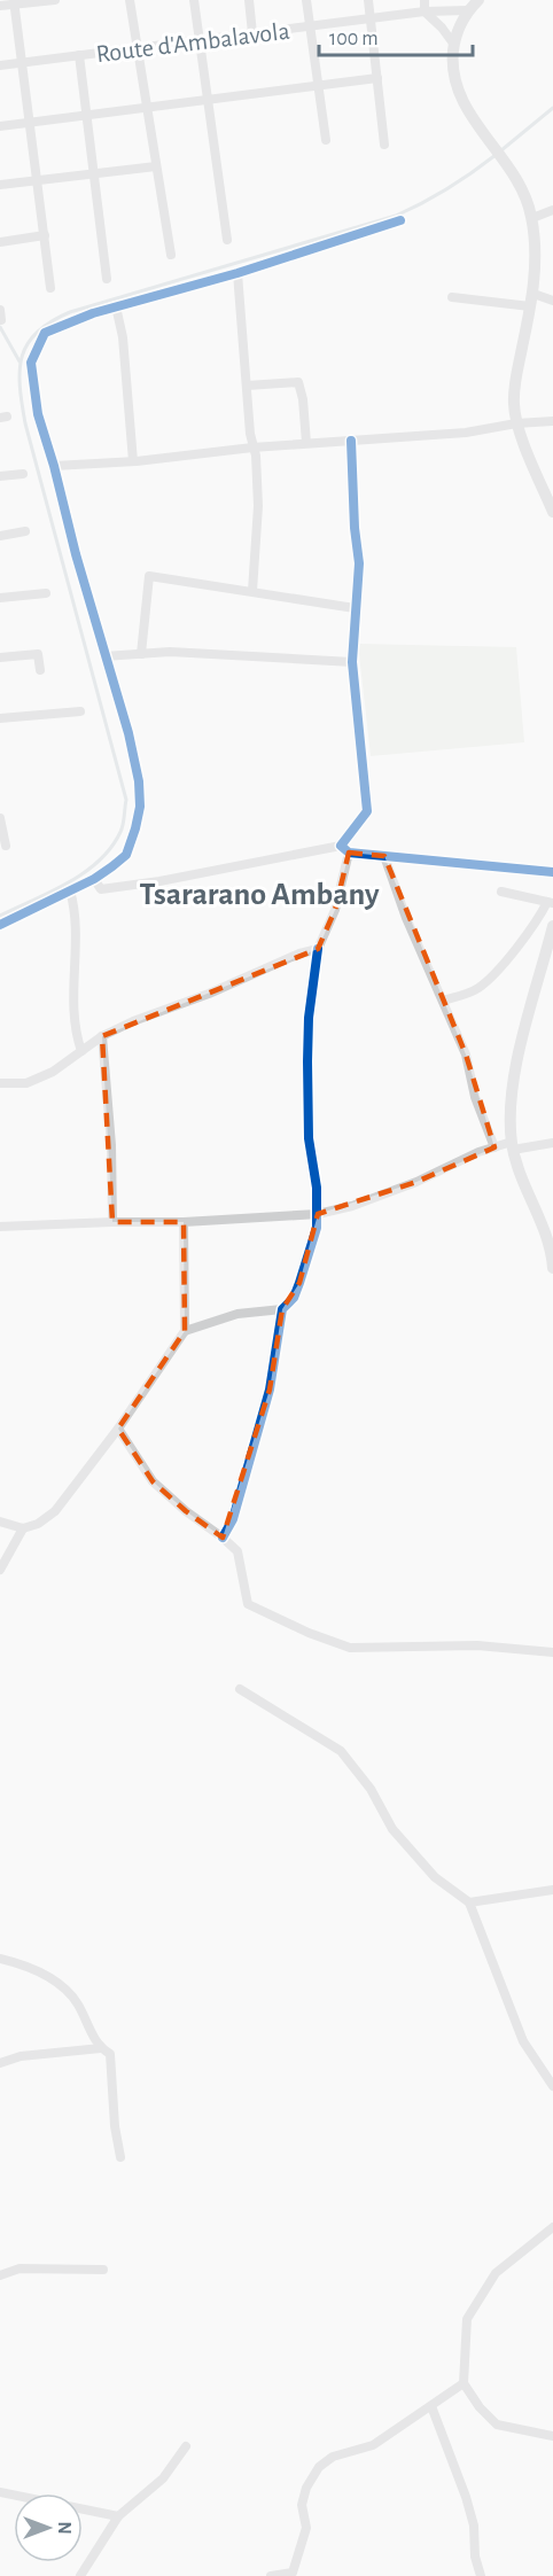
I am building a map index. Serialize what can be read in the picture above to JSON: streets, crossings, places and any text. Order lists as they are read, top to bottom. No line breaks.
{"streets":{"street":["Route d'Ambalavola"]},"districts":["Tsararano Ambany"],"scale_bar":"100 m","north":"right"}
